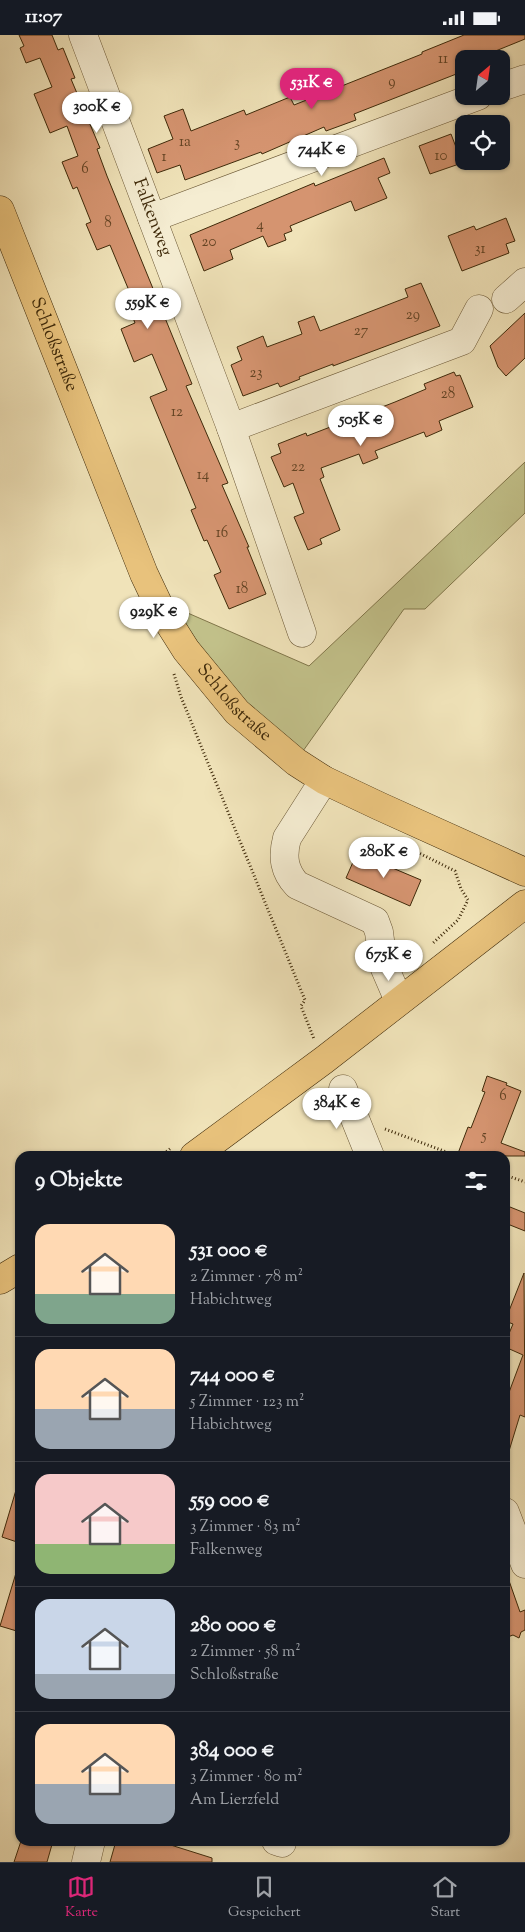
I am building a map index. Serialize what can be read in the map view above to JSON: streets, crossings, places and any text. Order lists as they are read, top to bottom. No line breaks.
{"streets":{"main road":["Schloßstraße"],"street":["Falkenweg"]},"house_numbers":["11","9","1a","3","10","1","6","8","4","20","31","29","27","23","28","12","22","14","16","18","6","5"],"north":"top right","page":{"status":"11:07","price":["531K €","300K €","744K €","559K €","505K €","929K €","280K €","675K €","384K €"],"heading":"9 Objekte","list":[{"name":"531 000 €","note":"2 Zimmer · 78 m² · Habichtweg"},{"name":"744 000 €","note":"5 Zimmer · 123 m² · Habichtweg"},{"name":"559 000 €","note":"3 Zimmer · 83 m² · Falkenweg"},{"name":"280 000 €","note":"2 Zimmer · 58 m² · Schloßstraße"},{"name":"384 000 €","note":"3 Zimmer · 80 m² · Am Lierzfeld"}],"tabs":["Karte","Gespeichert","Start"]}}
